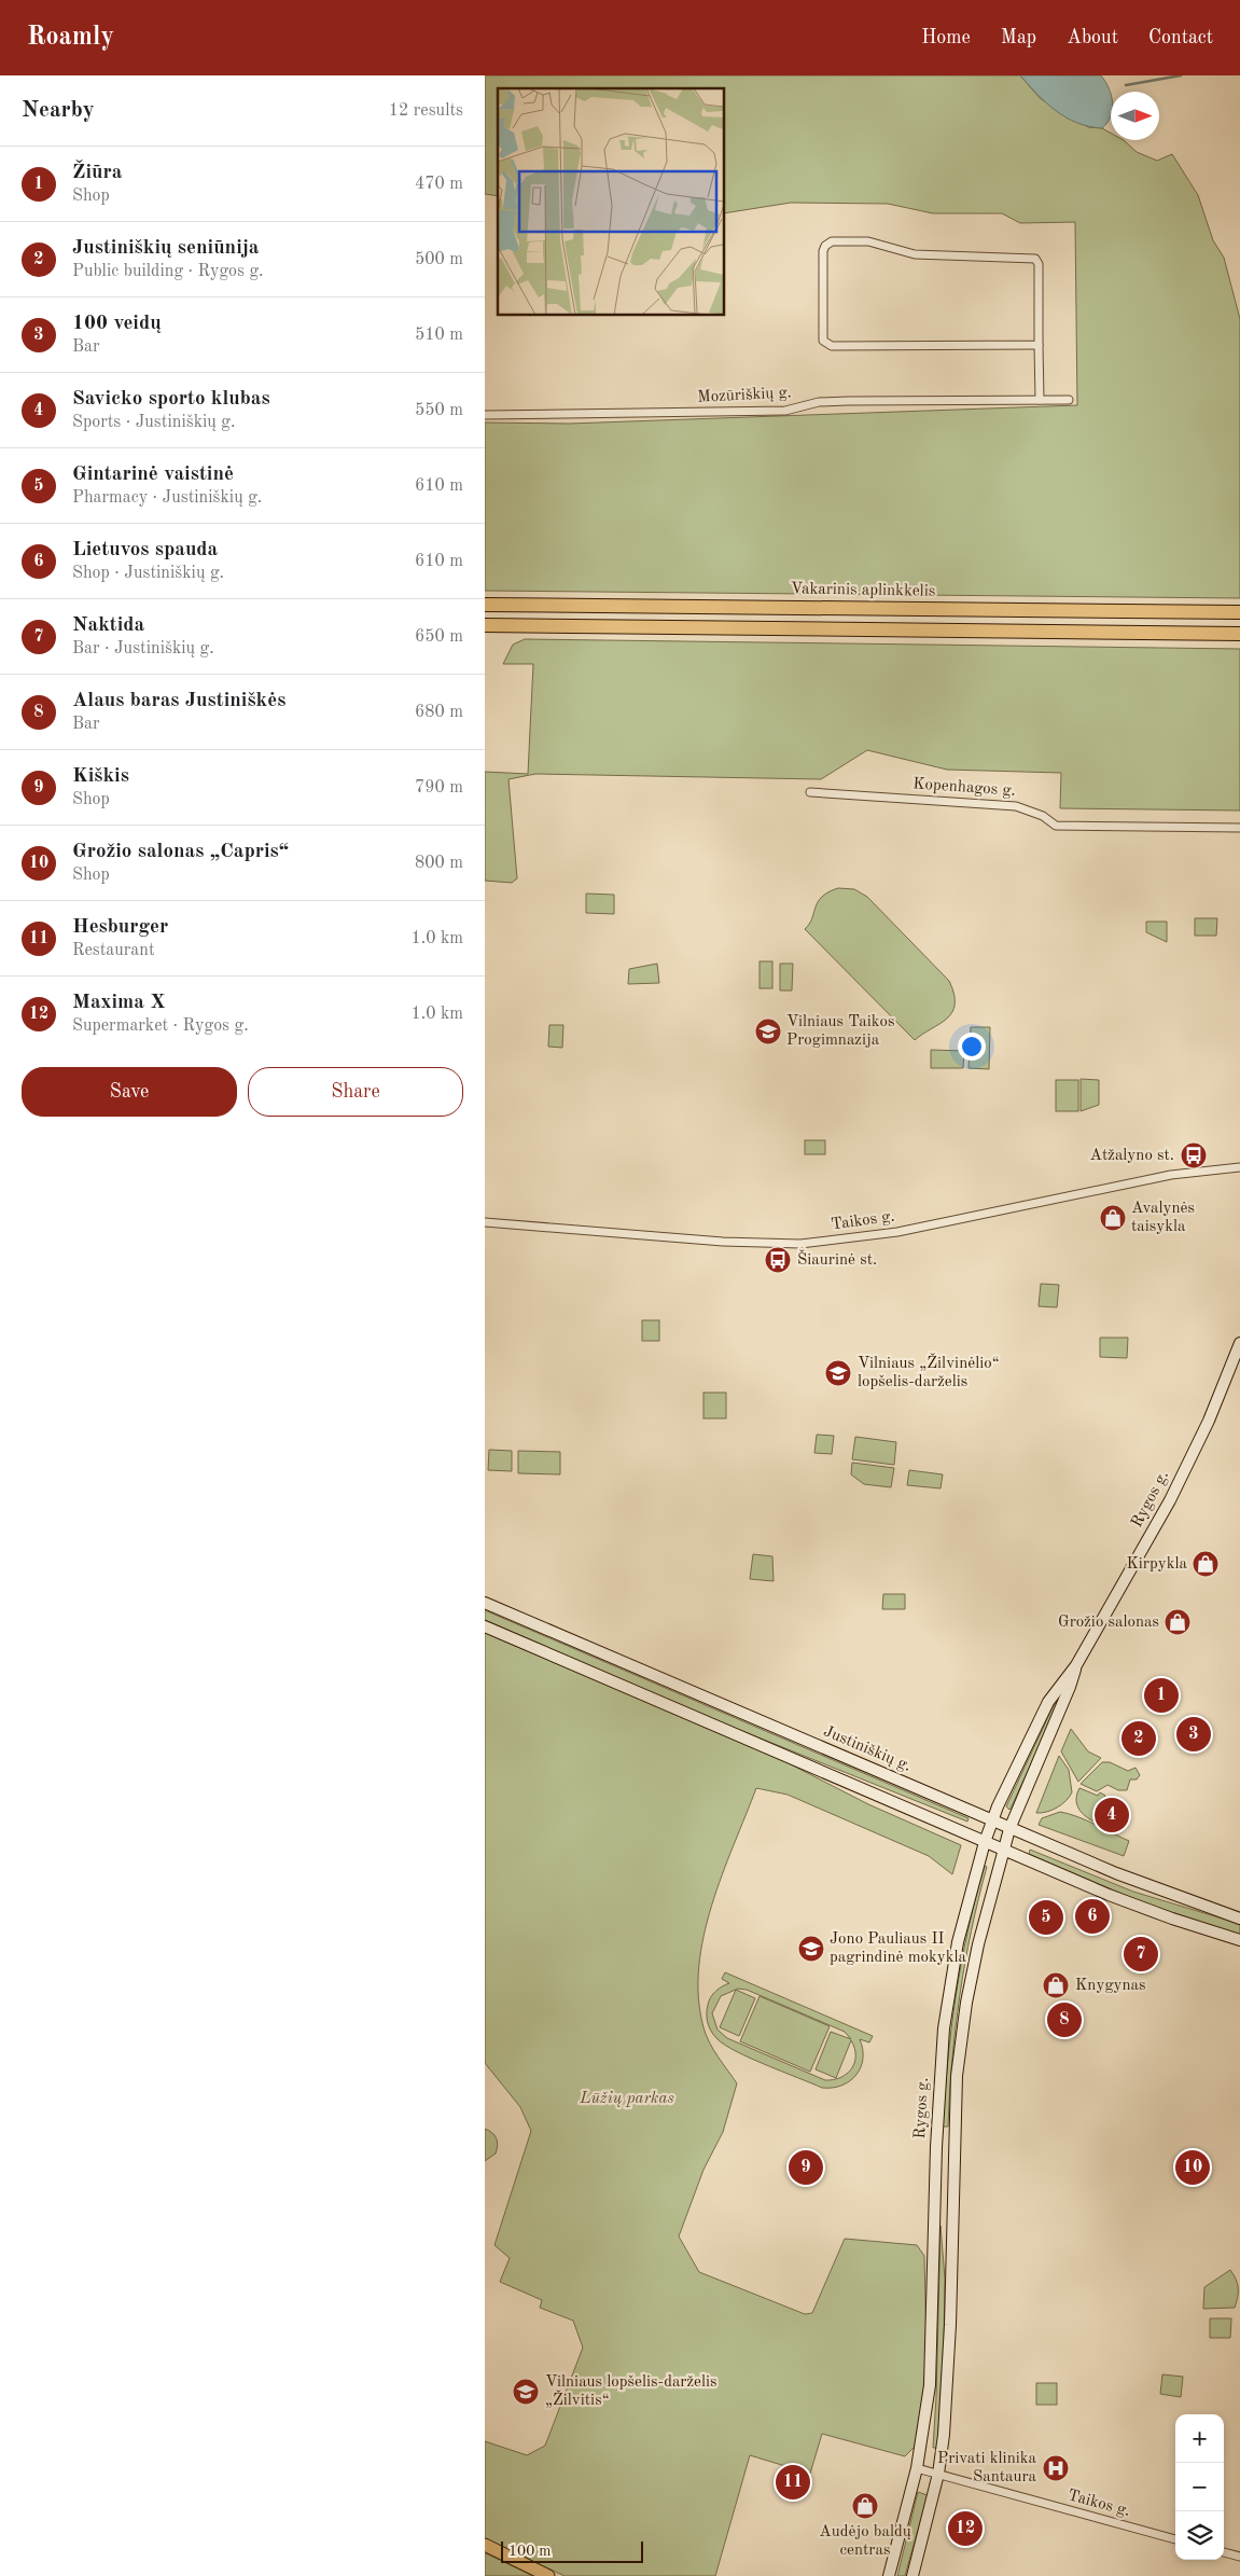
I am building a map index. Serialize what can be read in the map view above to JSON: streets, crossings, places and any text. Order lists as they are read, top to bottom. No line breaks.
{"streets":{"highway":["Vakarinis aplinkkelis"],"main road":["Rygos g.","Justiniškių g."],"street":["Mozūriškių g.","Kopenhagos g.","Taikos g."]},"crossings":[["Taikos g.","Rygos g."],["Rygos g.","Justiniškių g."]],"parks":["Lūžių parkas"],"places":{"school or university":["Vilniaus Taikos Progimnazija","Vilniaus „Žilvinėlio“ lopšelis-darželis","Jono Pauliaus II pagrindinė mokykla","Vilniaus lopšelis-darželis „Žilvitis“"],"bus stop":["Atžalyno st.","Šiaurinė st."],"shop":["Avalynės taisykla","Kirpykla","Grožio salonas","Knygynas","Audėjo baldų centras"],"hospital":["Privati klinika Santaura"]},"scale_bar":"100 m","north":"right","page":{"header":"Roamly","nav":["Home","Map","About","Contact"],"heading":["Nearby","12 results"],"list":[{"mark":"1","name":"Žiūra","note":"Shop","value":"470 m"},{"mark":"2","name":"Justiniškių seniūnija","note":"Public building · Rygos g.","value":"500 m"},{"mark":"3","name":"100 veidų","note":"Bar","value":"510 m"},{"mark":"4","name":"Savicko sporto klubas","note":"Sports · Justiniškių g.","value":"550 m"},{"mark":"5","name":"Gintarinė vaistinė","note":"Pharmacy · Justiniškių g.","value":"610 m"},{"mark":"6","name":"Lietuvos spauda","note":"Shop · Justiniškių g.","value":"610 m"},{"mark":"7","name":"Naktida","note":"Bar · Justiniškių g.","value":"650 m"},{"mark":"8","name":"Alaus baras Justiniškės","note":"Bar","value":"680 m"},{"mark":"9","name":"Kiškis","note":"Shop","value":"790 m"},{"mark":"10","name":"Grožio salonas „Capris“","note":"Shop","value":"800 m"},{"mark":"11","name":"Hesburger","note":"Restaurant","value":"1.0 km"},{"mark":"12","name":"Maxima X","note":"Supermarket · Rygos g.","value":"1.0 km"}],"buttons":["Save","Share"],"pins":["1","3","2","4","6","5","7","8","9","10","11","12"],"map_buttons":["+","−"],"scale":"100 m"}}
